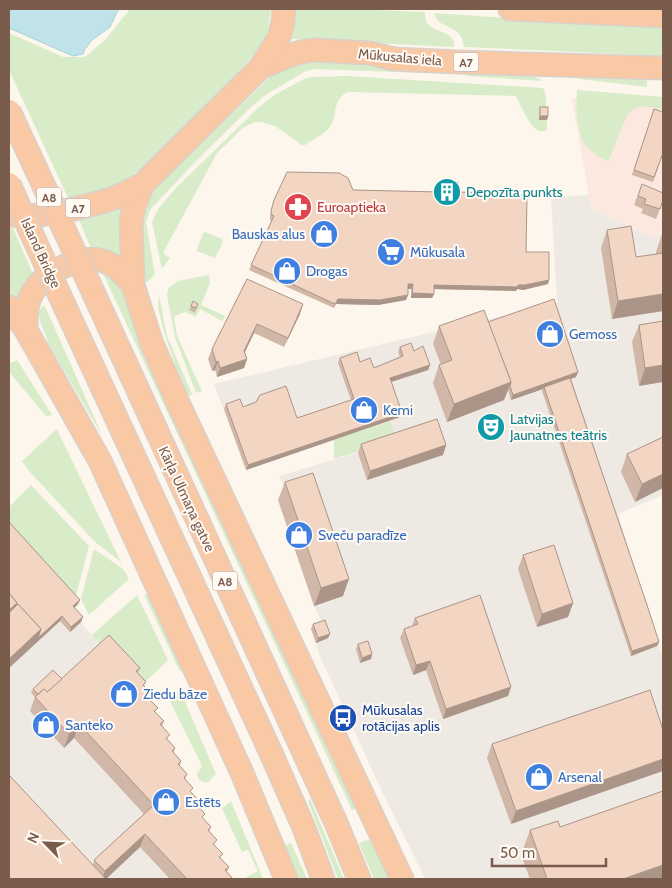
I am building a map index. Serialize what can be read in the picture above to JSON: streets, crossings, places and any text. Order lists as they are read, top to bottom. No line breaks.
{"streets":{"highway":["Mūkusalas iela","A7","A8","Island Bridge","Kārļa Ulmaņa gatve"]},"places":{"building":["Depozīta punkts"],"pharmacy":["Euroaptieka"],"shop":["Bauskas alus","Drogas","Gemoss","Kemi","Sveču paradīze","Ziedu bāze","Santeko","Arsenal","Estēts"],"supermarket":["Mūkusala"],"theatre":["Latvijas Jaunatnes teātris"],"bus stop":["Mūkusalas rotācijas aplis"]},"scale_bar":"50 m","north":"top left"}
